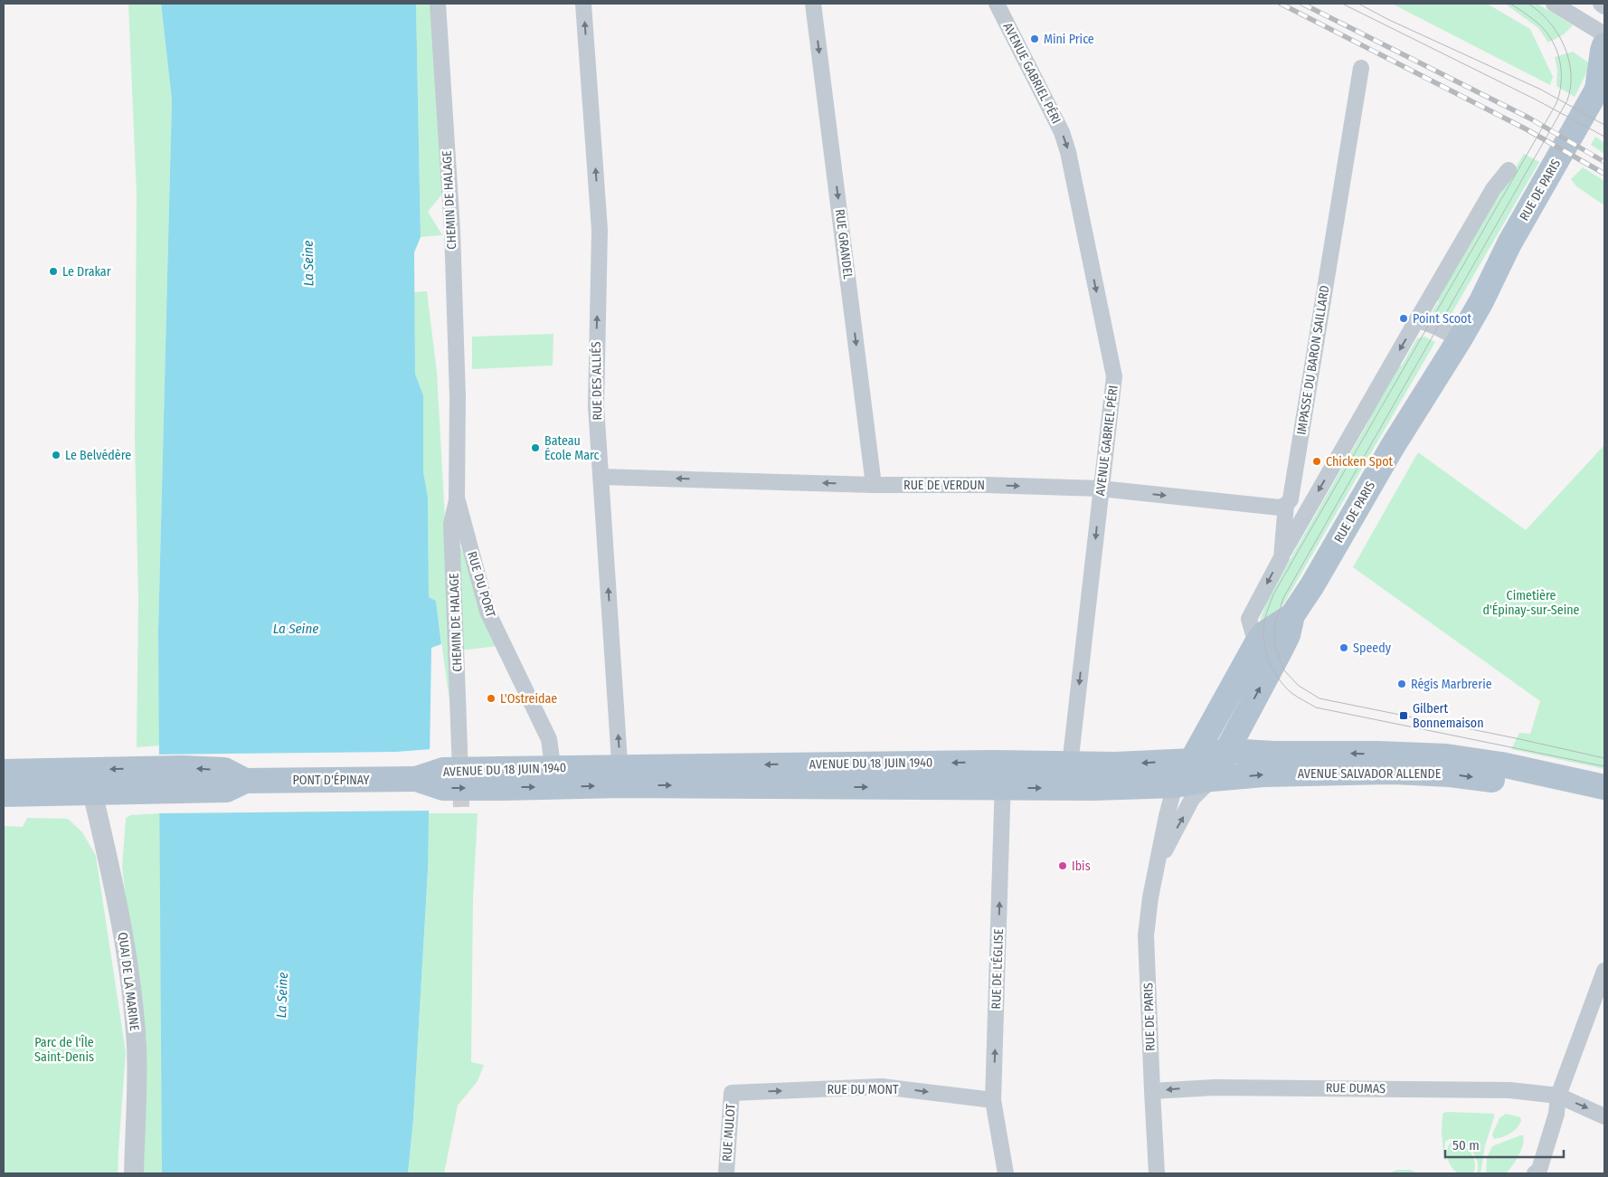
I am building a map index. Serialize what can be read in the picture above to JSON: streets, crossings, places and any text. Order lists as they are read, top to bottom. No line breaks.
{"streets":{"main road":["RUE DE PARIS","AVENUE DU 18 JUIN 1940","AVENUE SALVADOR ALLENDE","PONT D'ÉPINAY"],"street":["AVENUE GABRIEL PÉRI","CHEMIN DE HALAGE","RUE GRANDEL","IMPASSE DU BARON SAILLARD","RUE DES ALLIÉS","RUE DE VERDUN","RUE DU PORT","RUE DE L'ÉGLISE","QUAI DE LA MARINE","RUE DUMAS","RUE DU MONT","RUE MULOT"]},"crossings":[["AVENUE GABRIEL PÉRI","RUE DE VERDUN"],["AVENUE GABRIEL PÉRI","AVENUE DU 18 JUIN 1940"],["RUE DE PARIS","IMPASSE DU BARON SAILLARD"],["RUE DE PARIS","AVENUE DU 18 JUIN 1940"],["RUE DE PARIS","AVENUE SALVADOR ALLENDE"],["RUE DE PARIS","RUE DUMAS"],["CHEMIN DE HALAGE","RUE DU PORT"],["RUE GRANDEL","RUE DE VERDUN"],["IMPASSE DU BARON SAILLARD","RUE DE VERDUN"],["RUE DES ALLIÉS","RUE DE VERDUN"],["RUE DES ALLIÉS","AVENUE DU 18 JUIN 1940"],["RUE DU PORT","AVENUE DU 18 JUIN 1940"],["AVENUE DU 18 JUIN 1940","AVENUE SALVADOR ALLENDE"],["AVENUE DU 18 JUIN 1940","PONT D'ÉPINAY"],["AVENUE DU 18 JUIN 1940","RUE DE L'ÉGLISE"],["PONT D'ÉPINAY","QUAI DE LA MARINE"],["RUE DE L'ÉGLISE","RUE DU MONT"],["RUE DU MONT","RUE MULOT"]],"one_way":["AVENUE GABRIEL PÉRI","RUE GRANDEL","RUE DES ALLIÉS","RUE DE L'ÉGLISE","RUE DU MONT"],"water":["La Seine"],"parks":["Cimetière d'Épinay-sur-Seine","Parc de l'Île Saint-Denis"],"places":{"other":["Mini Price","Le Drakar","Point Scoot","Bateau École Marc","Le Belvédère","Chicken Spot","Speedy","Régis Marbrerie","L'Ostreidae","Ibis"],"transit":["Gilbert Bonnemaison"]},"scale_bar":"50 m"}
